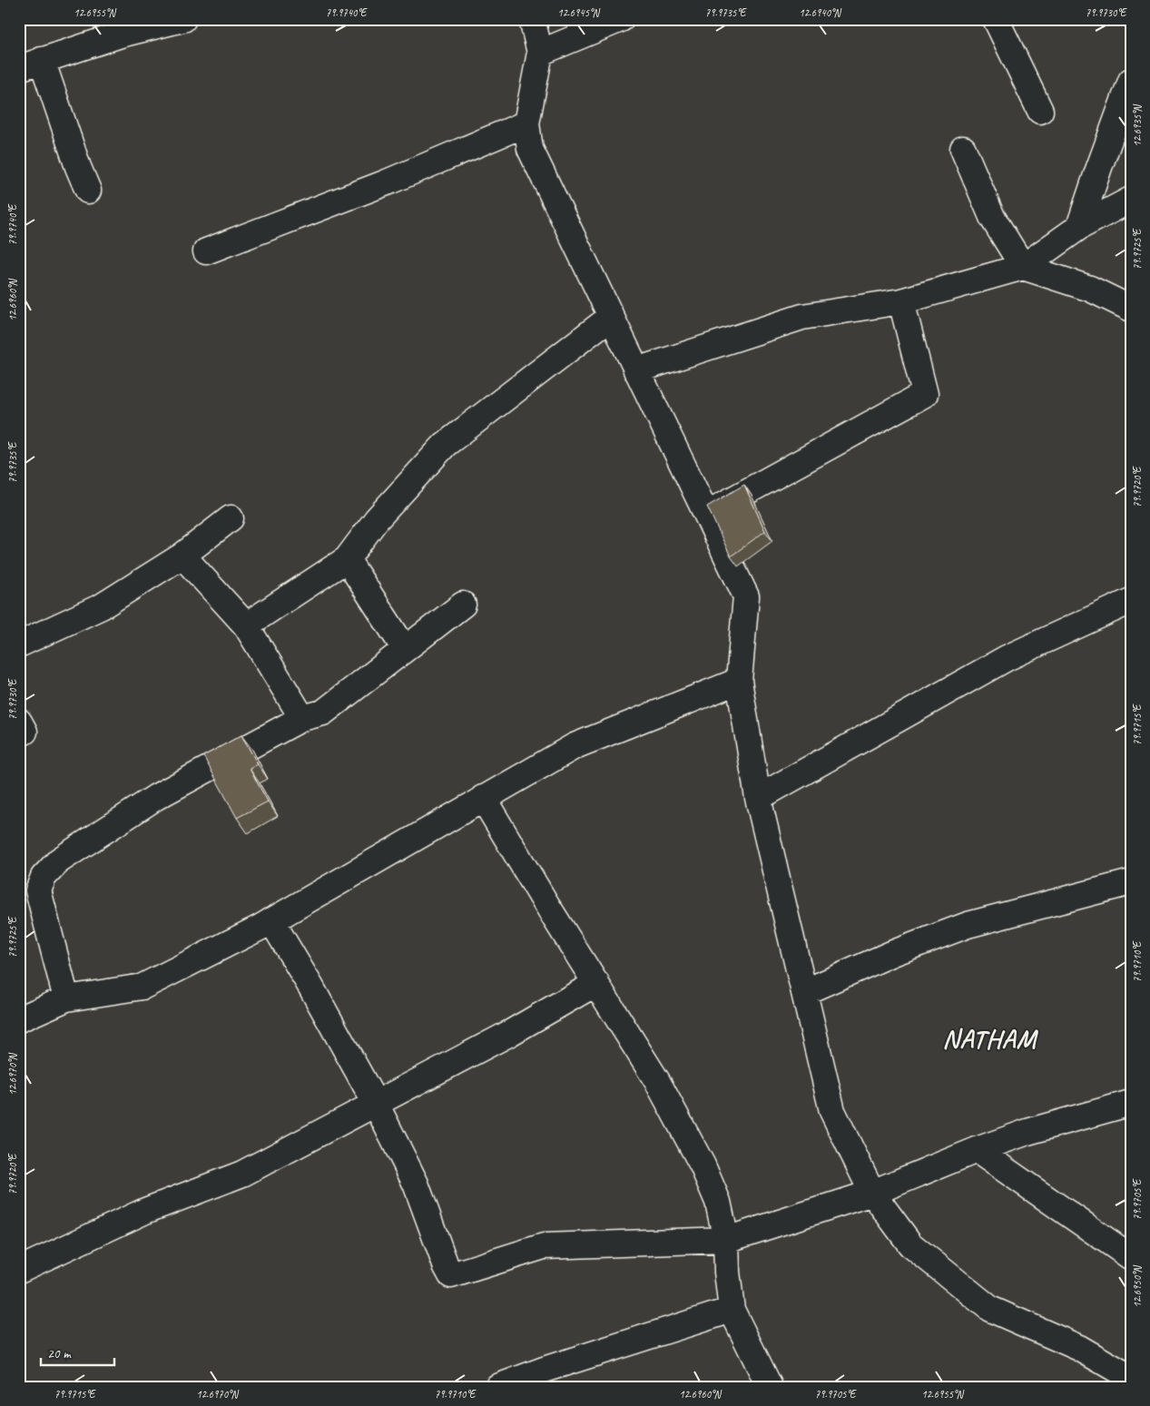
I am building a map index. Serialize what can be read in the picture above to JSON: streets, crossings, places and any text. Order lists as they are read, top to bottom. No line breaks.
{"districts":["NATHAM"],"scale_bar":"20 m","coordinates":["12.6955°N","79.9740°E","12.6945°N","79.9735°E","12.6940°N","79.9730°E","12.6935°N","79.9725°E","12.6960°N","79.9720°E","79.9715°E","79.9710°E","12.6970°N","79.9705°E","12.6950°N"]}
